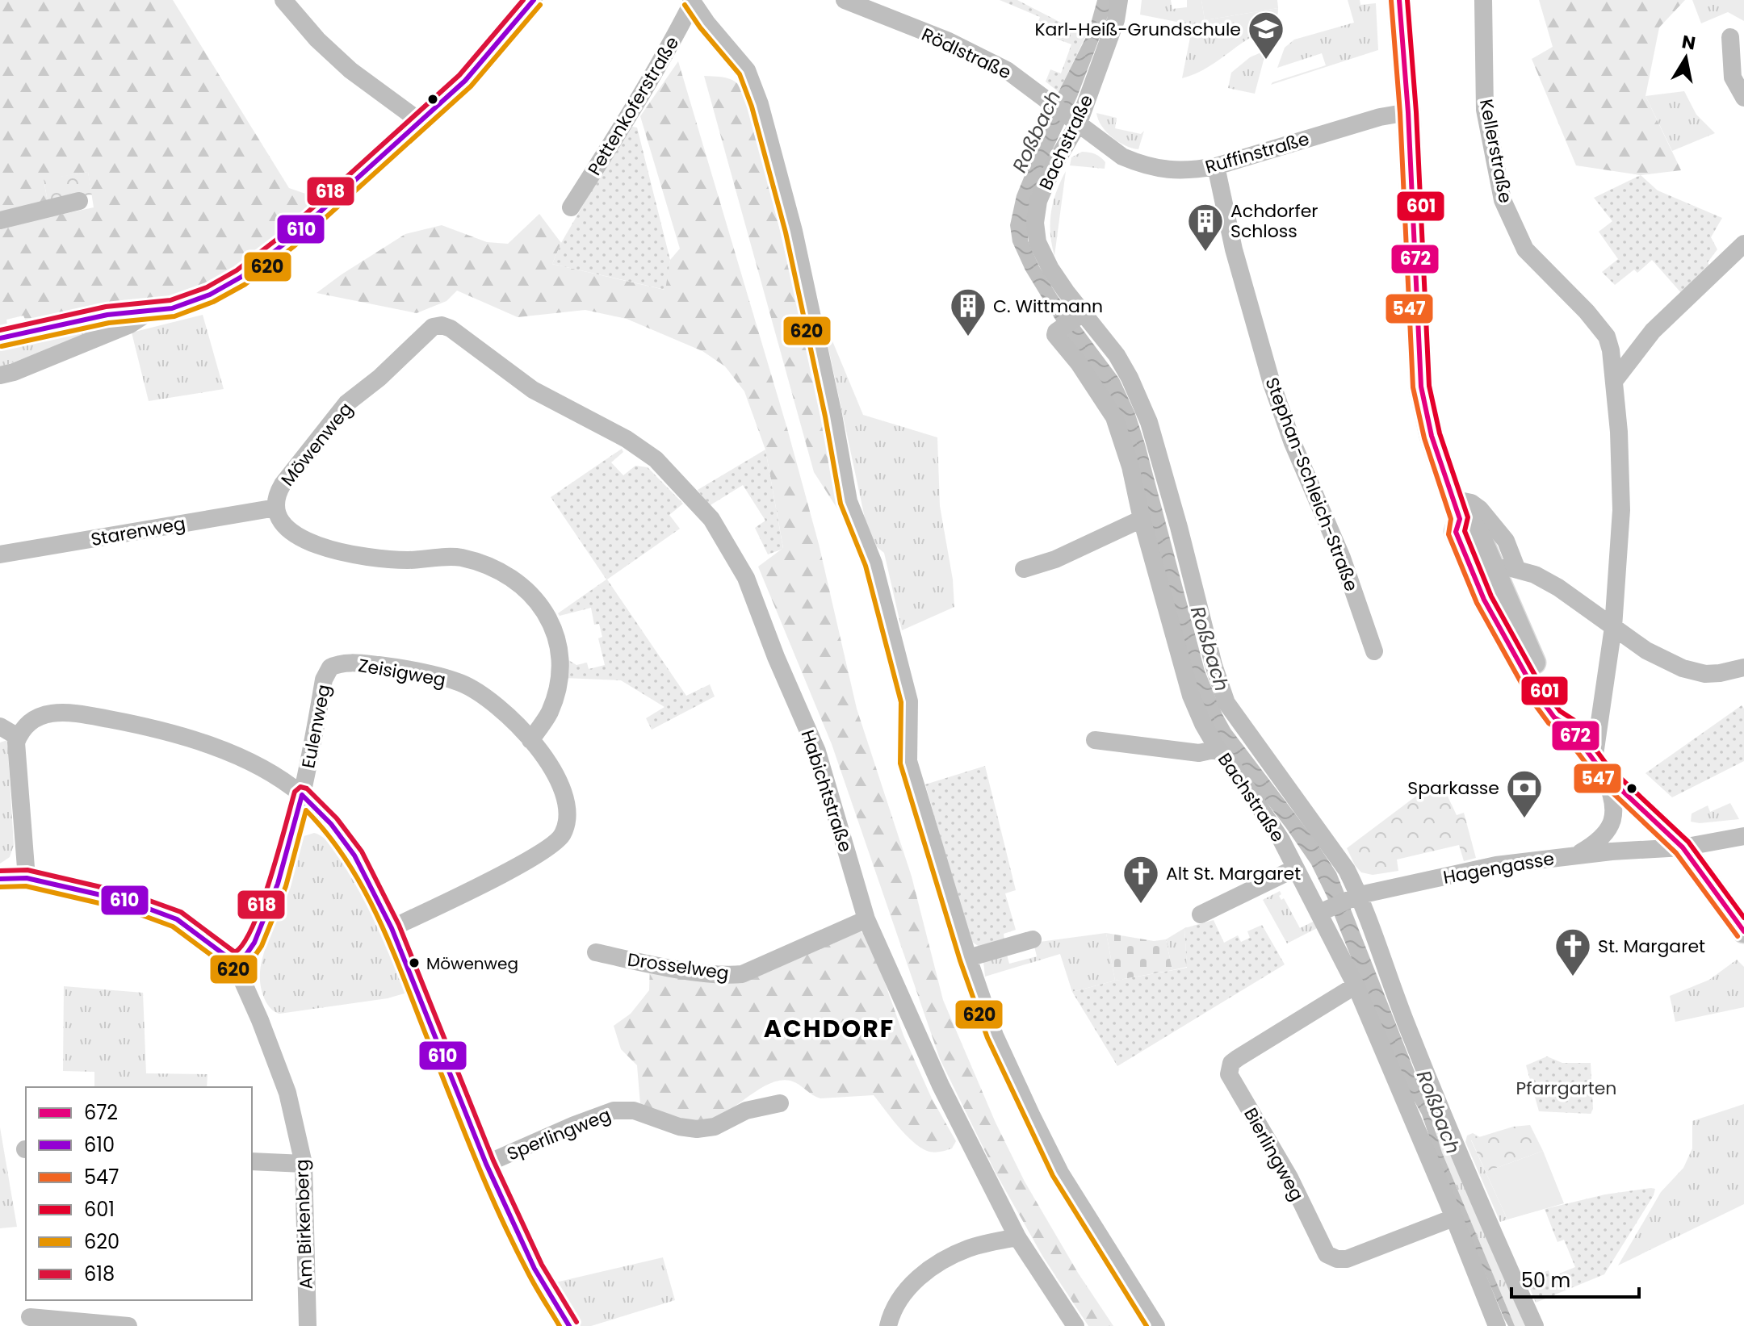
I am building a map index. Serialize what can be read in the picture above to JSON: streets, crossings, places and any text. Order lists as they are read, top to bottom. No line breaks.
{"streets":{"street":["Rödlstraße","Pettenkoferstraße","Bachstraße","Kellerstraße","Ruffinstraße","Möwenweg","Stephan-Schleich-Straße","Starenweg","Zeisigweg","Eulenweg","Habichtstraße","Hagengasse","Drosselweg","Sperlingweg","Bierlingweg","Am Birkenberg"]},"crossings":[["Rödlstraße","Bachstraße"],["Rödlstraße","Ruffinstraße"],["Bachstraße","Ruffinstraße"],["Bachstraße","Hagengasse"],["Bachstraße","Bierlingweg"],["Ruffinstraße","Stephan-Schleich-Straße"],["Möwenweg","Starenweg"],["Möwenweg","Zeisigweg"],["Möwenweg","Habichtstraße"],["Zeisigweg","Eulenweg"],["Eulenweg","Am Birkenberg"],["Habichtstraße","Drosselweg"]],"districts":["ACHDORF"],"water":["Roßbach"],"parks":["Pfarrgarten"],"places":{"school or university":["Karl-Heiß-Grundschule"],"building":["Achdorfer Schloss","C. Wittmann"],"bank":["Sparkasse"],"church":["Alt St. Margaret","St. Margaret"],"other":["Möwenweg"]},"lines":["transit line 672","transit line 610","transit line 601","transit line 618","transit line 547","transit line 620"],"legend":["672","610","547","601","620","618"],"scale_bar":"50 m","north":"top"}
